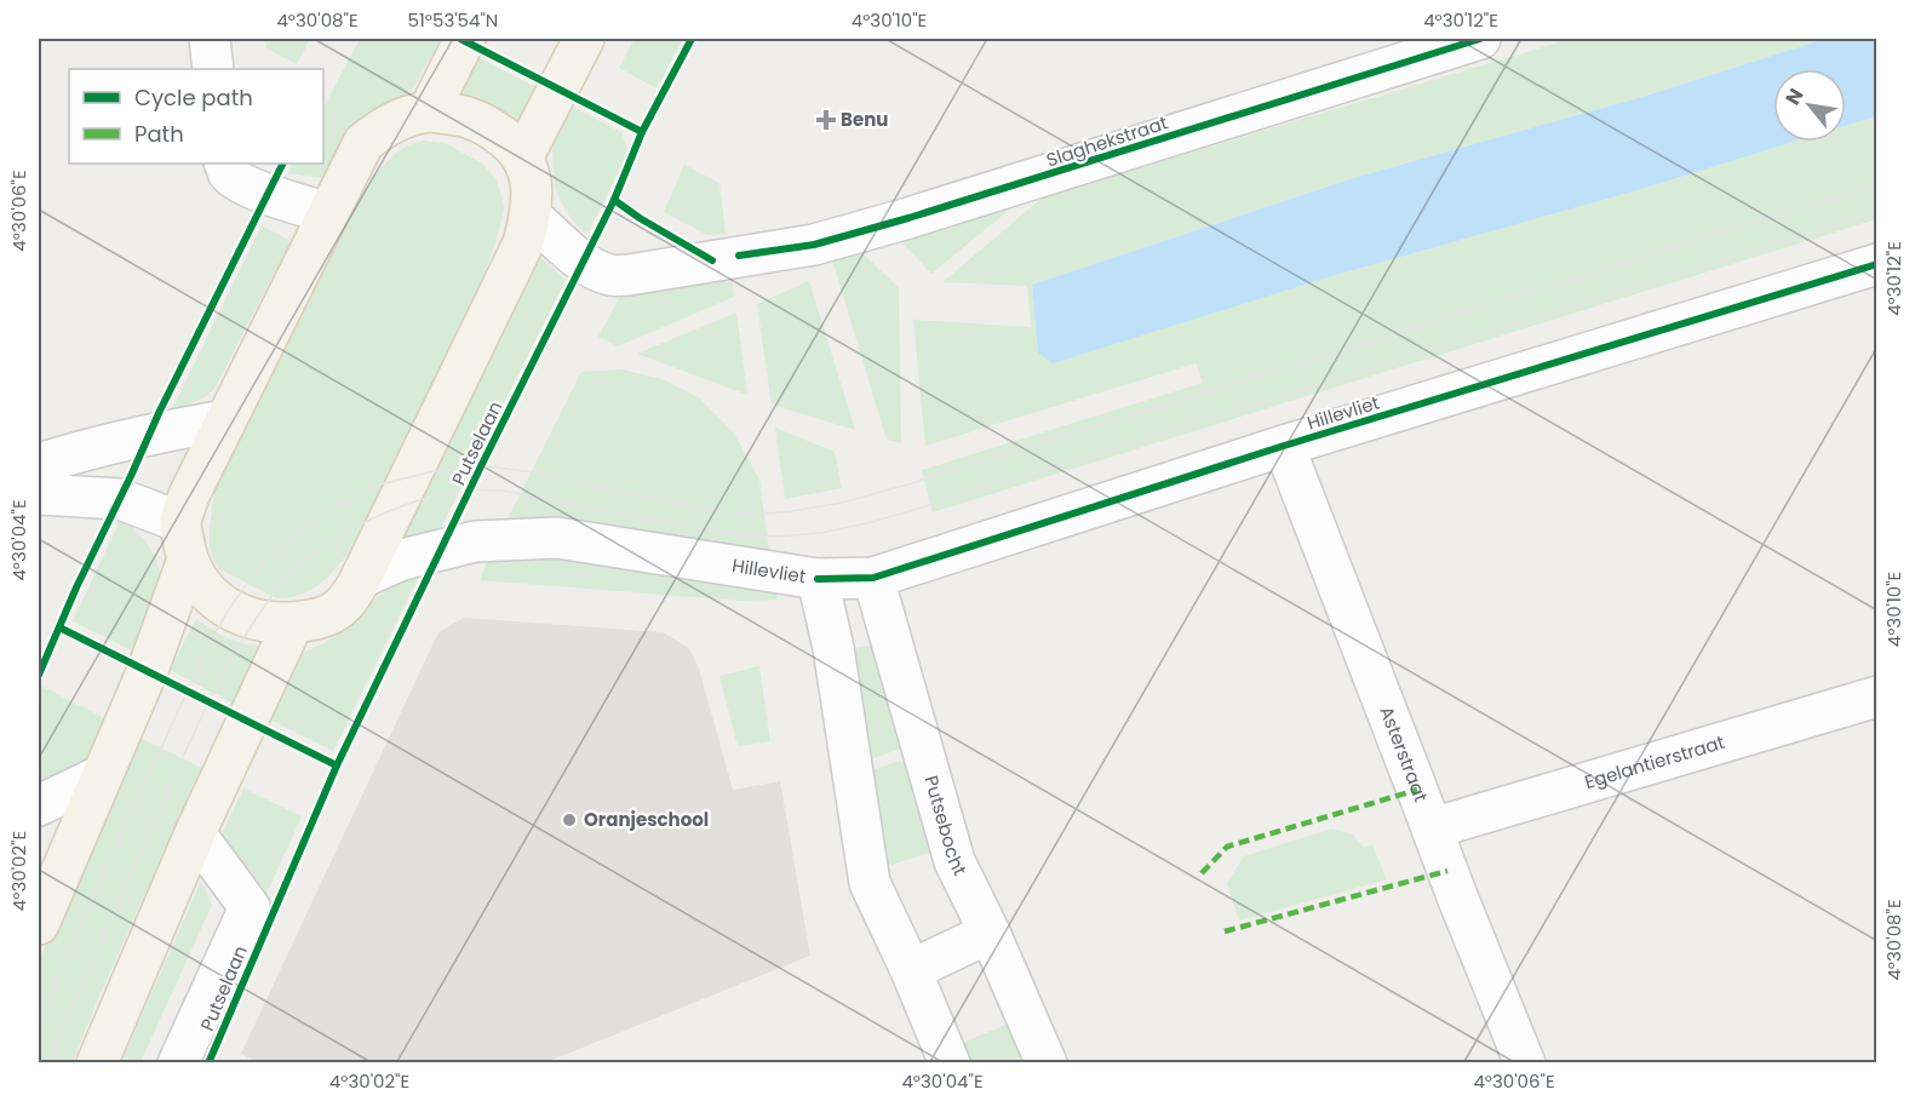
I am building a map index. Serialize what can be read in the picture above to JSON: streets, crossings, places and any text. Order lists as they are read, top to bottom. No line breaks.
{"streets":{"street":["Slaghekstraat","Hillevliet","Putselaan","Asterstraat","Egelantierstraat","Putsebocht"]},"crossings":[["Hillevliet","Asterstraat"],["Hillevliet","Putsebocht"],["Asterstraat","Egelantierstraat"]],"places":{"health":["Benu"],"other":["Oranjeschool"]},"legend":["Cycle path","Path"],"north":"top left","coordinates":["4°30'08\"E","51°53'54\"N","4°30'10\"E","4°30'12\"E","4°30'06\"E","4°30'04\"E","4°30'02\"E"]}
